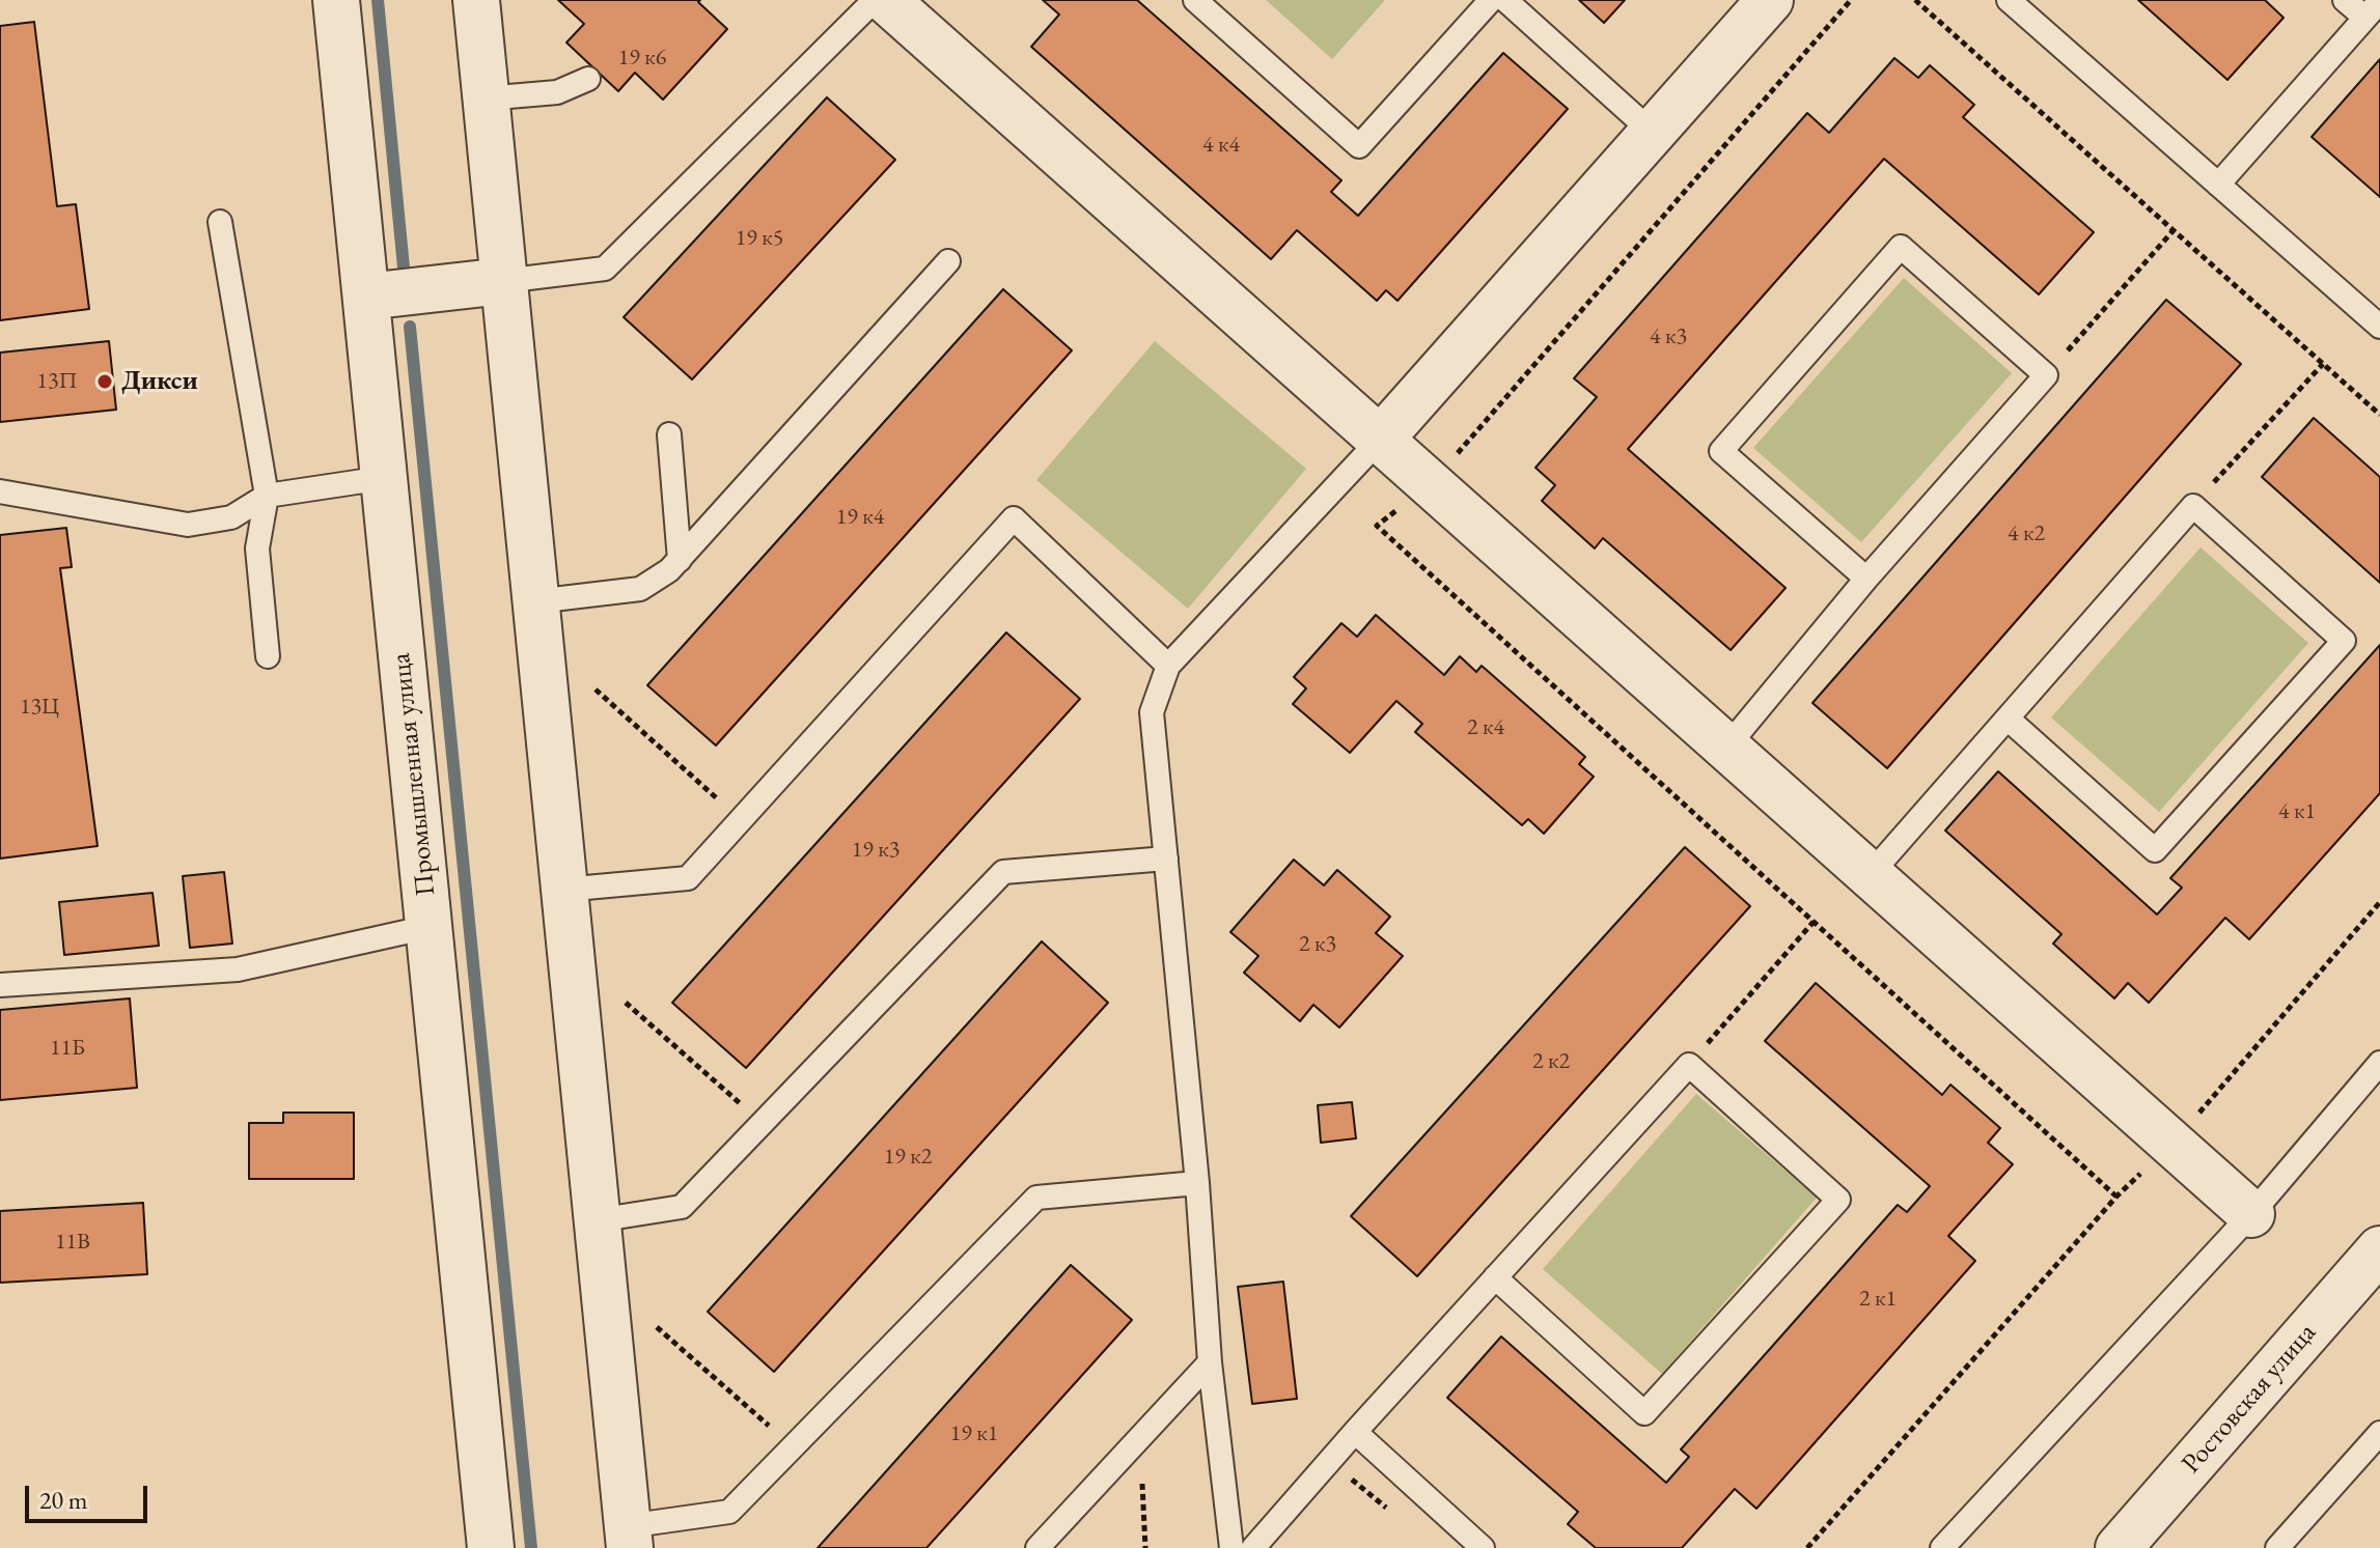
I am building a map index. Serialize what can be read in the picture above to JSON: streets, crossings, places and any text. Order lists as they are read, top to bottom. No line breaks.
{"streets":{"street":["Промышленная улица","Ростовская улица"]},"places":["Дикси"],"house_numbers":["19 к6","4 к4","19 к5","4 к3","13П","19 к4","4 к2","13Ц","2 к4","4 к1","19 к3","2 к3","11Б","2 к2","19 к2","11В","2 к1","19 к1"],"scale_bar":"20 m"}
